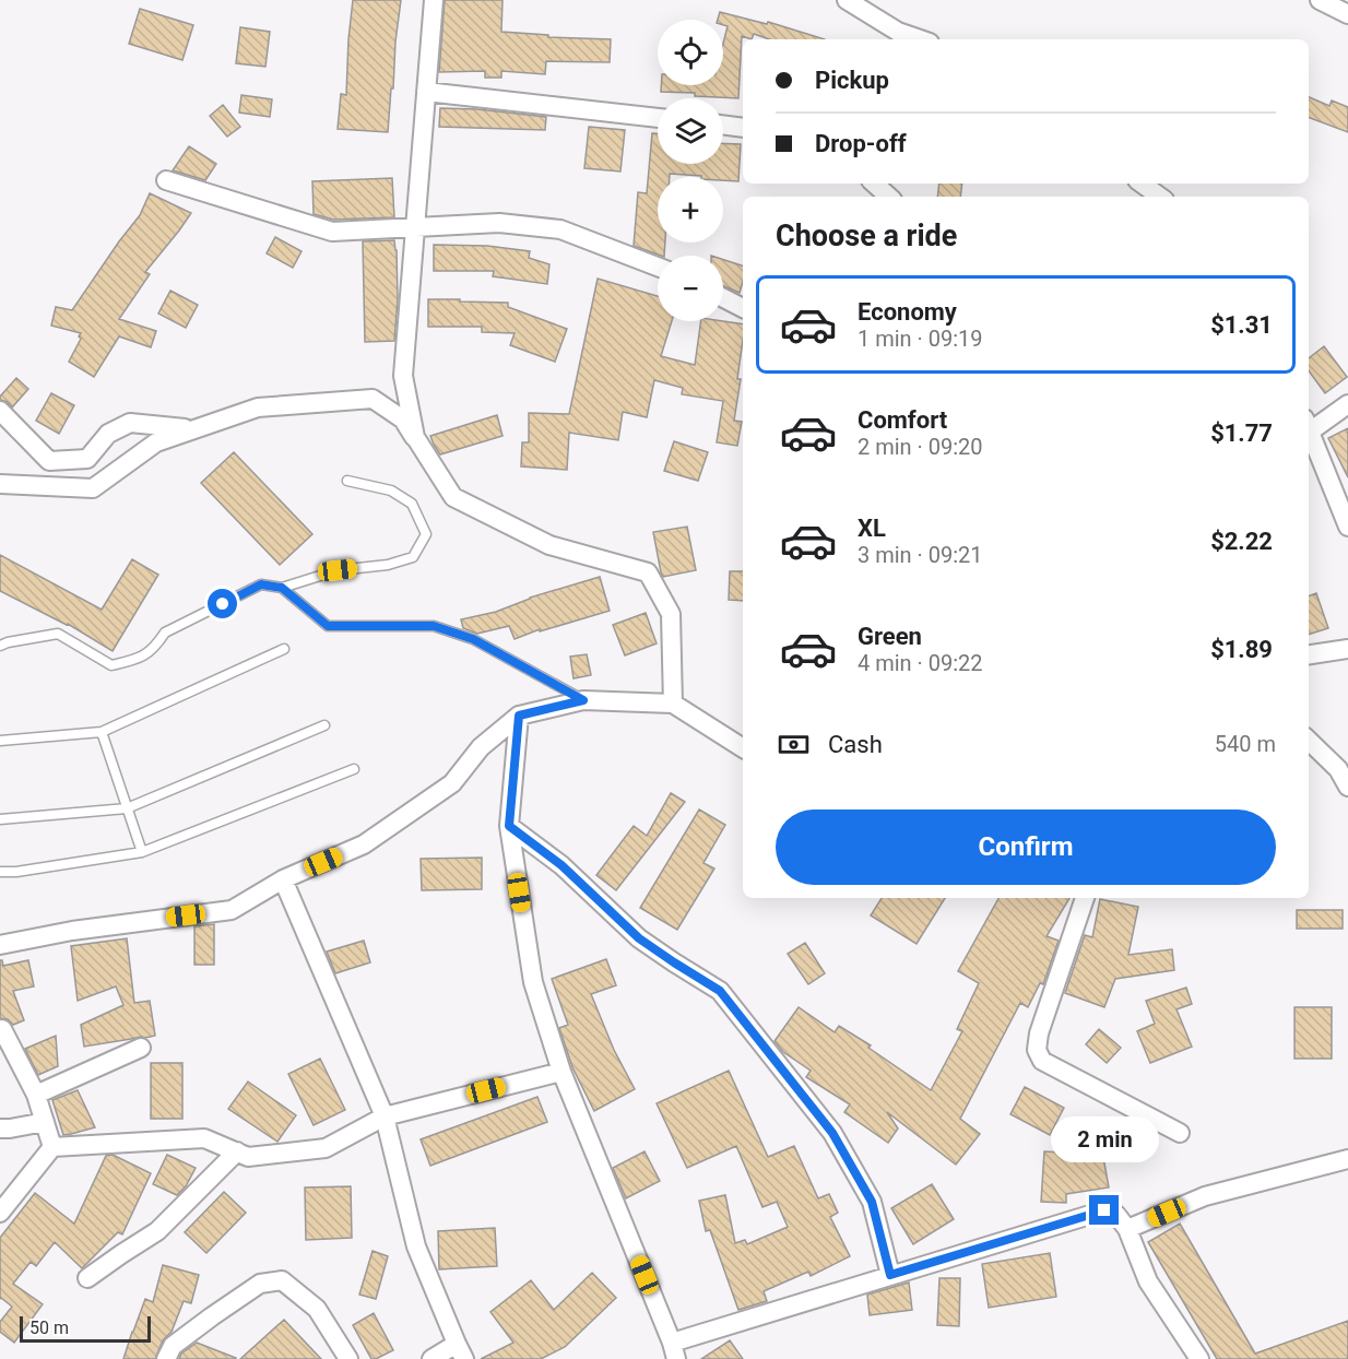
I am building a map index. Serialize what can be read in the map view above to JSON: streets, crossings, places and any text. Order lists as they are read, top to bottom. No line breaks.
{"scale_bar":"50 m","page":{"map_buttons":["+","−"],"banner":["Pickup","Drop-off"],"heading":"Choose a ride","list":[{"name":"Economy","note":"1 min · 09:19","value":"$1.31"},{"name":"Comfort","note":"2 min · 09:20","value":"$1.77"},{"name":"XL","note":"3 min · 09:21","value":"$2.22"},{"name":"Green","note":"4 min · 09:22","value":"$1.89"}],"pay":["Cash","540 m"],"buttons":"Confirm","bubble":"2 min","scale":"50 m"}}
